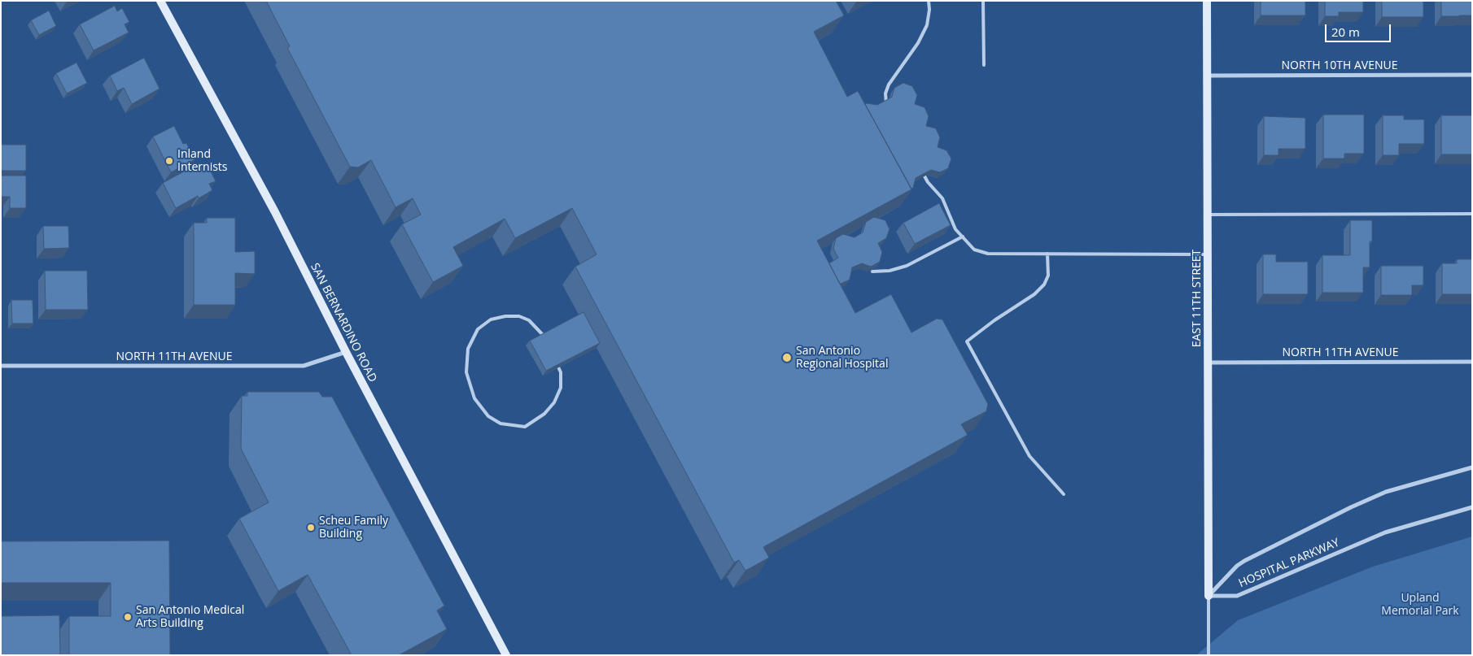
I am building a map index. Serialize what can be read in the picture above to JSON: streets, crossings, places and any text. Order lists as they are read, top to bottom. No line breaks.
{"streets":{"street":["NORTH 10TH AVENUE","EAST 11TH STREET","SAN BERNARDINO ROAD","NORTH 11TH AVENUE","HOSPITAL PARKWAY"]},"crossings":[["NORTH 10TH AVENUE","EAST 11TH STREET"],["EAST 11TH STREET","NORTH 11TH AVENUE"],["EAST 11TH STREET","HOSPITAL PARKWAY"],["SAN BERNARDINO ROAD","NORTH 11TH AVENUE"]],"parks":["Upland Memorial Park"],"places":["Inland Internists","San Antonio Regional Hospital","Scheu Family Building","San Antonio Medical Arts Building"],"scale_bar":"20 m"}
